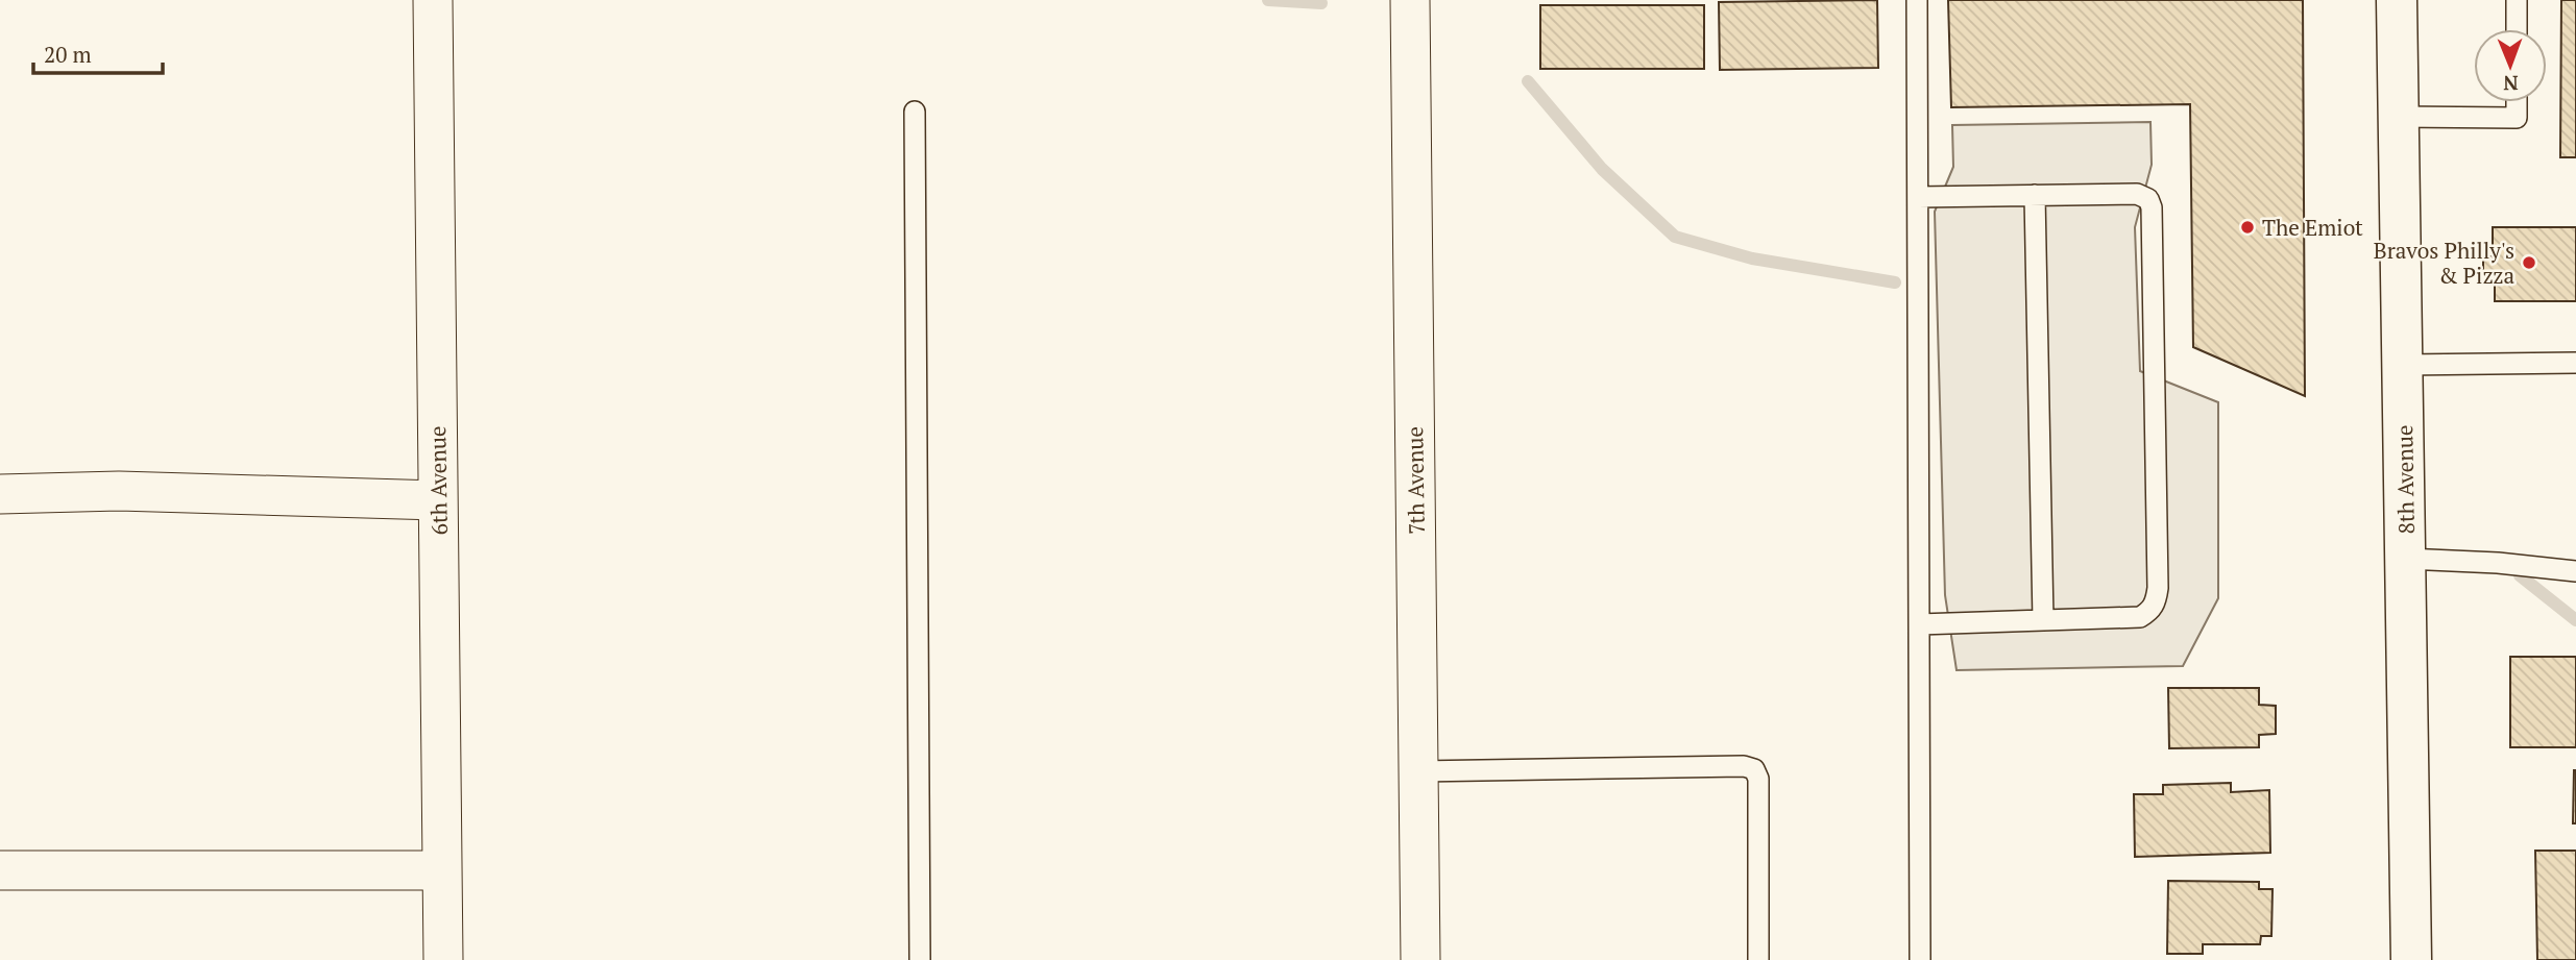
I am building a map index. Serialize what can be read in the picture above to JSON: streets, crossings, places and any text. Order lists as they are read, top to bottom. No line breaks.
{"streets":{"main road":["8th Avenue"],"street":["6th Avenue","7th Avenue"]},"places":["The Emiot","Bravos Philly's & Pizza"],"scale_bar":"20 m","north":"bottom"}
